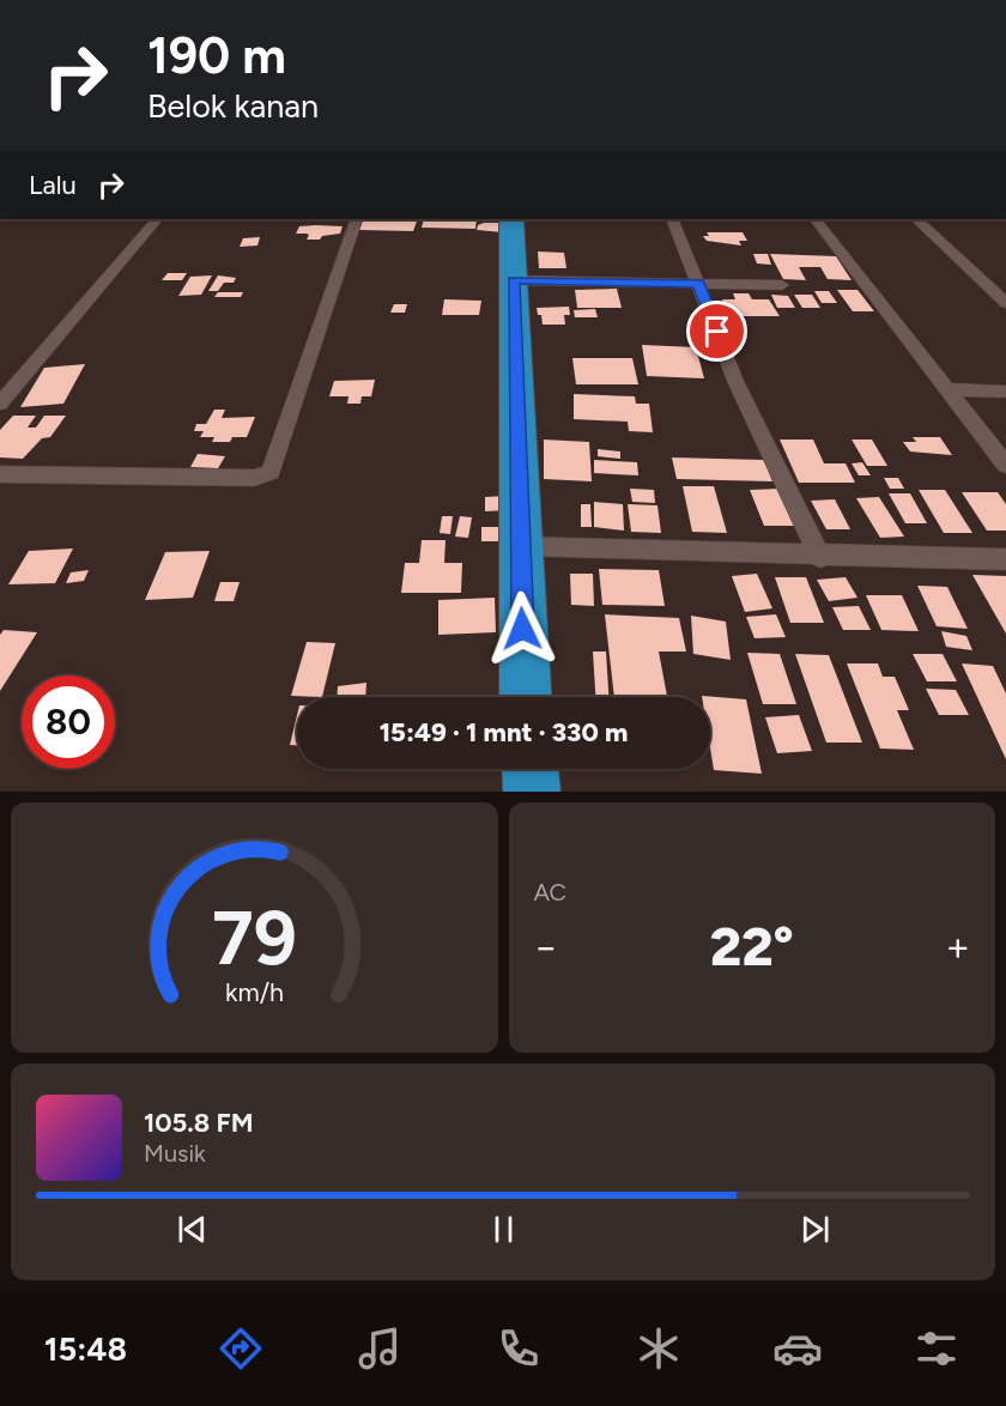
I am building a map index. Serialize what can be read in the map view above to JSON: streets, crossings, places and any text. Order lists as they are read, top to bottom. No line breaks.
{"page":{"turn":["190 m","Belok kanan"],"then":"Lalu","limit":"80","trip":"15:49 · 1 mnt · 330 m","tile":"AC","heat":["−","22°","+"],"song":["105.8 FM","Musik"],"tabs":"15:48","gauge":["79","km/h"]}}
